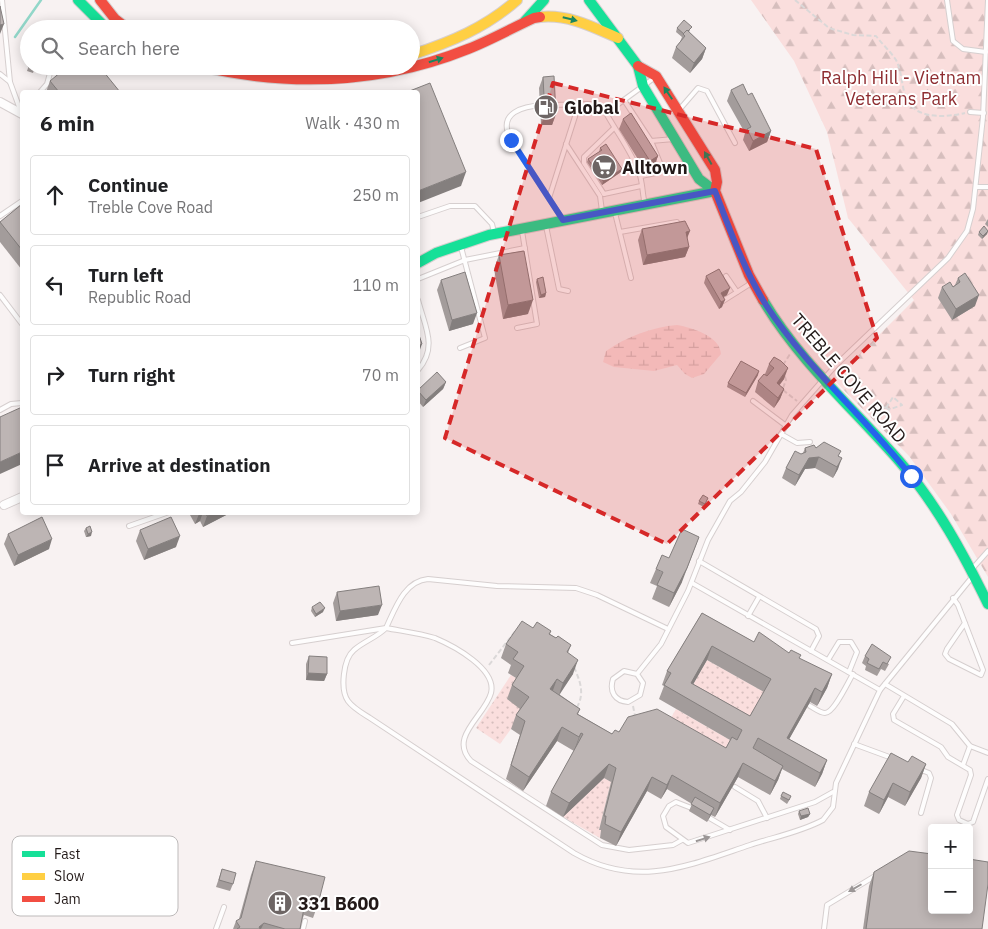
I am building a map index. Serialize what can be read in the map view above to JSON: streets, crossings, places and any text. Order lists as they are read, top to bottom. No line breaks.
{"streets":{"main road":["TREBLE COVE ROAD"]},"parks":["Ralph Hill - Vietnam Veterans Park"],"places":{"fuel station":["Global"],"supermarket":["Alltown"],"building":["331 B600"]},"legend":["Fast","Slow","Jam"],"page":{"search":"Search here","heading":["6 min","Walk · 430 m"],"list":[["Continue","Treble Cove Road","250 m"],["Turn left","Republic Road","110 m"],["Turn right","70 m"],"Arrive at destination"],"map_buttons":["+","−"]}}
